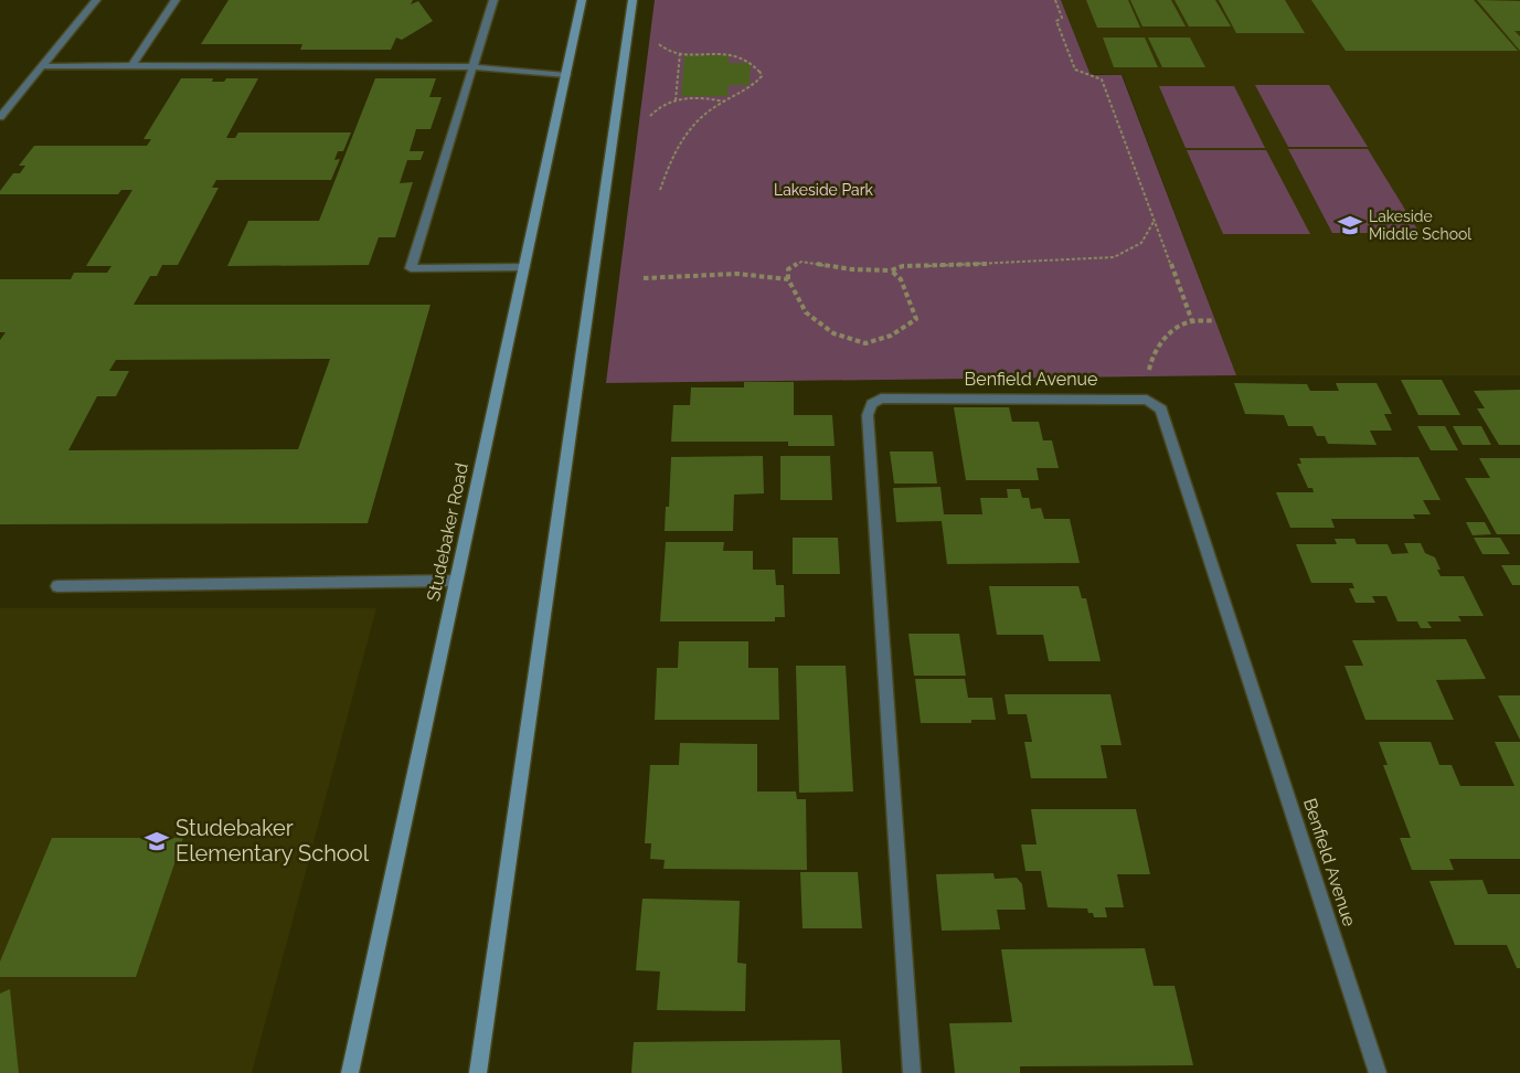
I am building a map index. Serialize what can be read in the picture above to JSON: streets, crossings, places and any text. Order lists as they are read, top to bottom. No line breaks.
{"streets":{"main road":["Studebaker Road"],"street":["Benfield Avenue"]},"parks":["Lakeside Park"],"places":{"school or university":["Lakeside Middle School","Studebaker Elementary School"]}}
